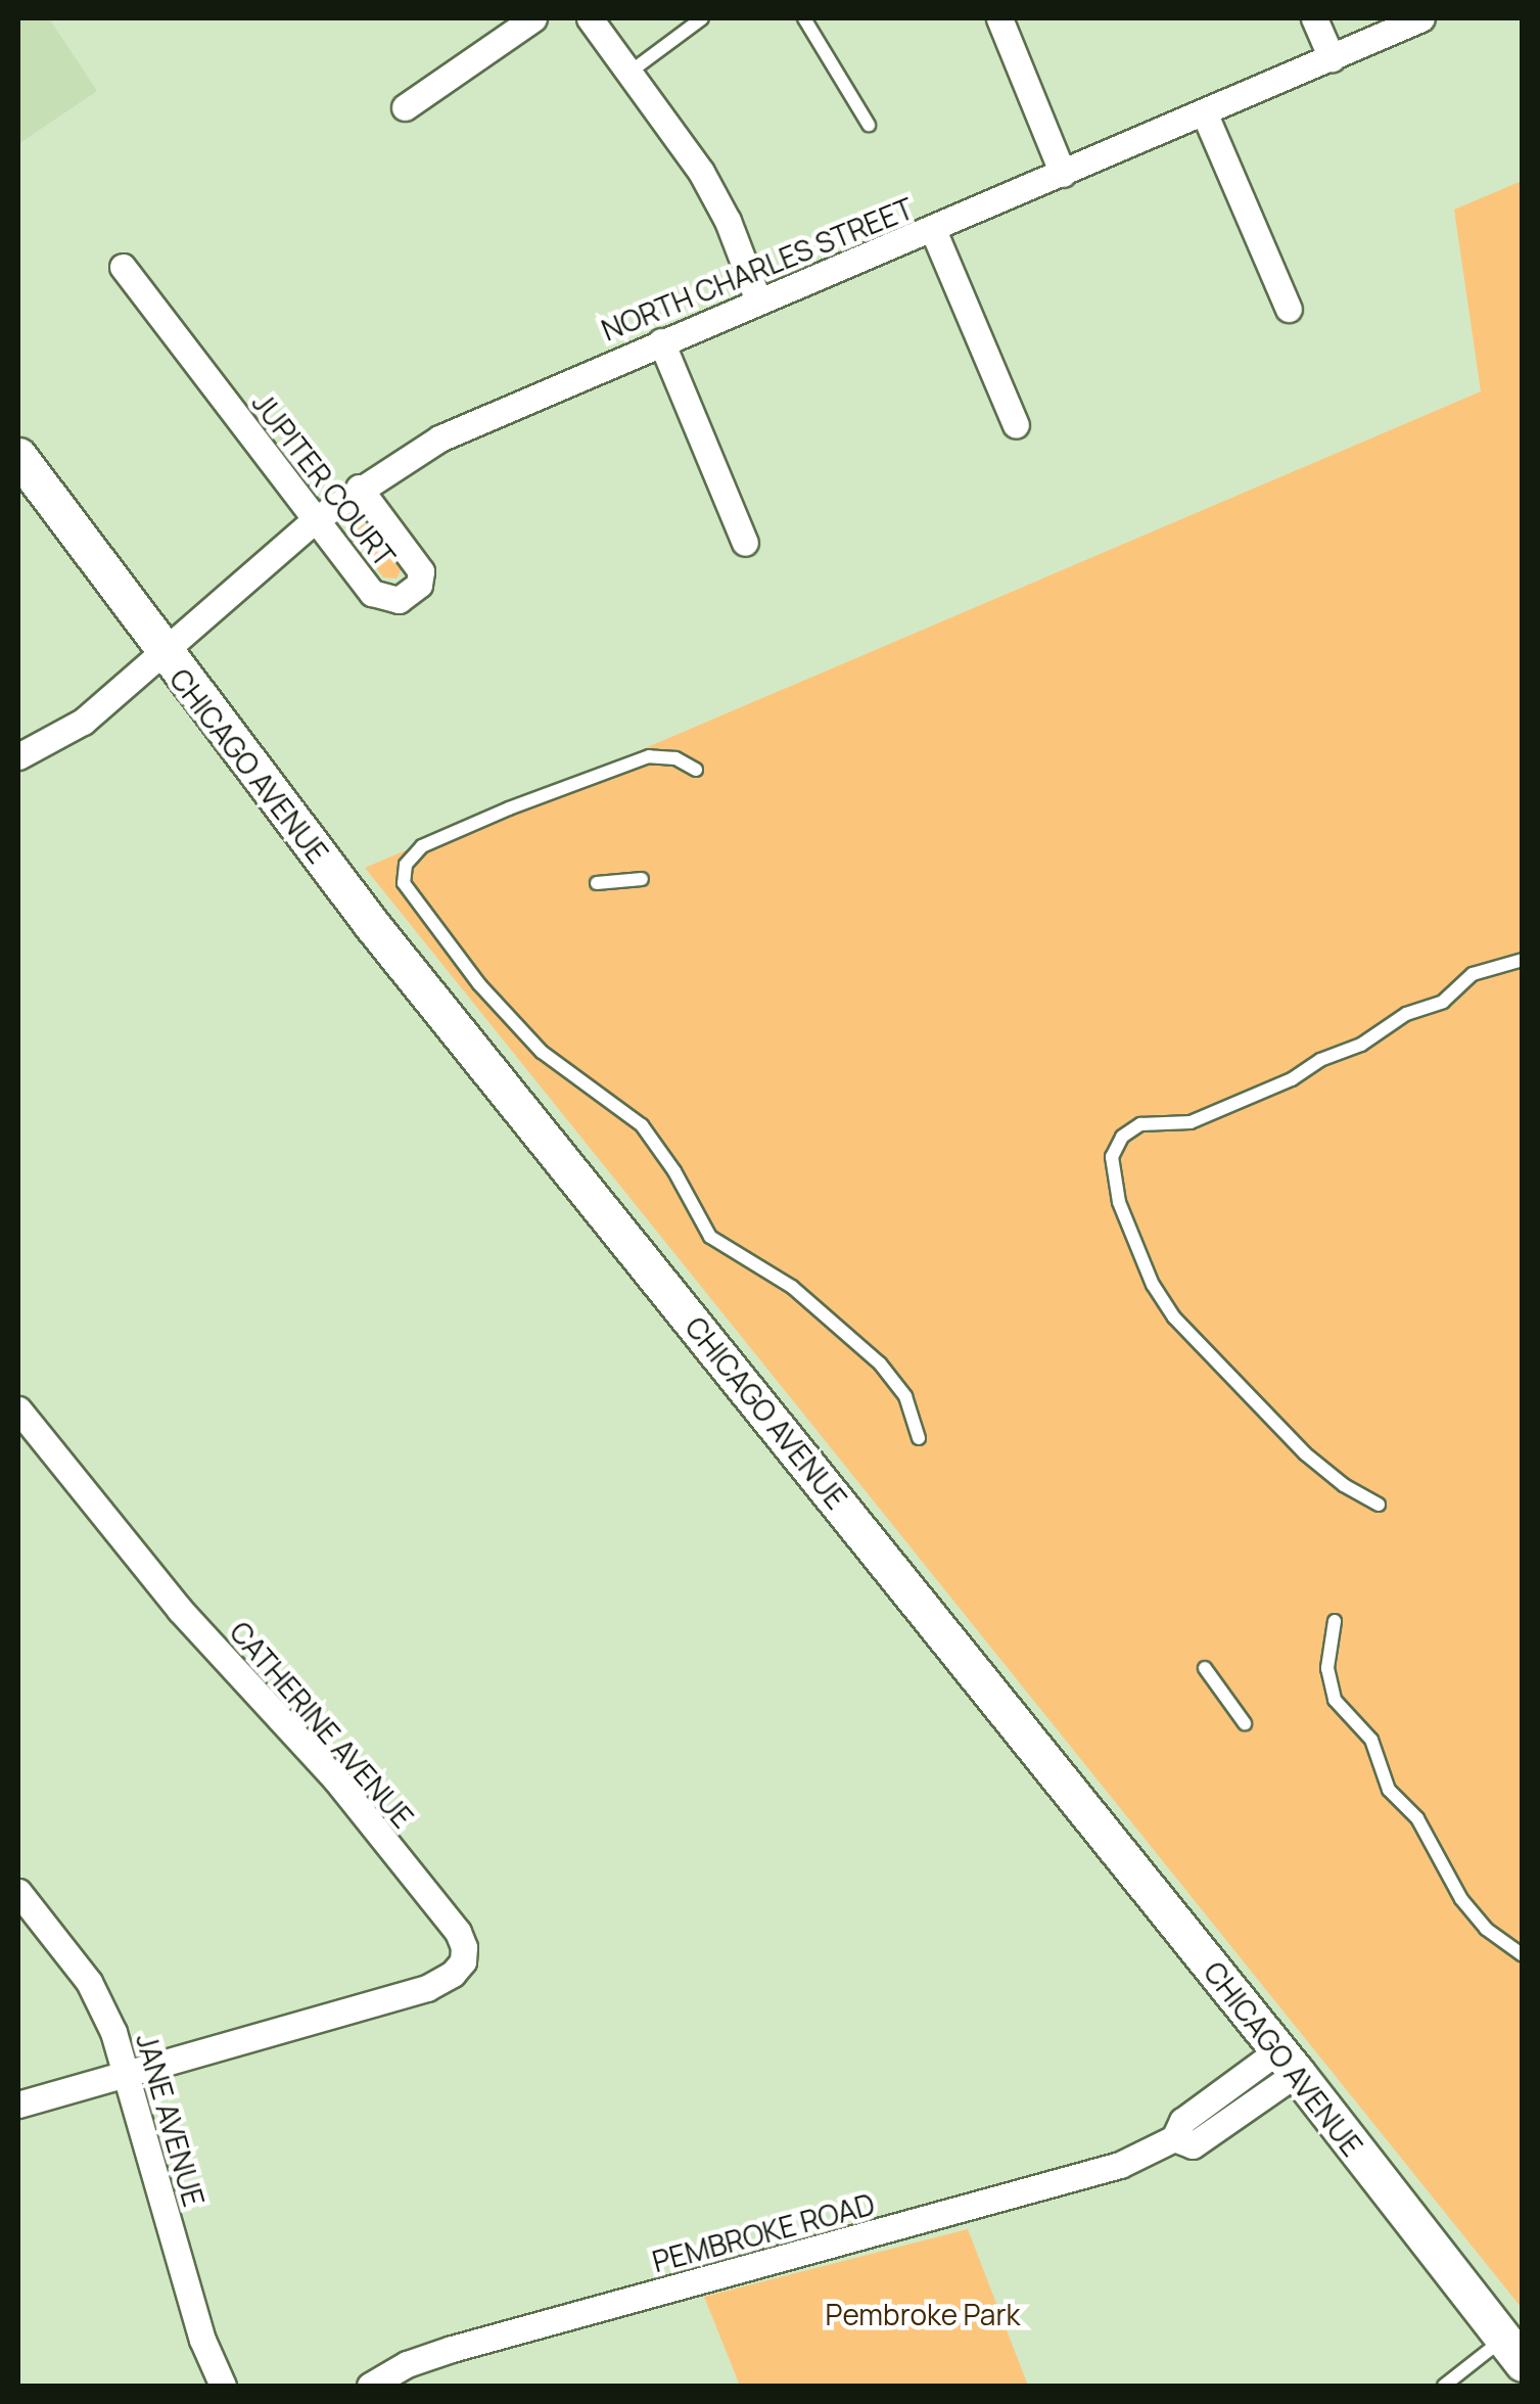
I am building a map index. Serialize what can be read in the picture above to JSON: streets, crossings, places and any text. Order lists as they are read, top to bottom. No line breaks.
{"streets":{"main road":["CHICAGO AVENUE"],"street":["NORTH CHARLES STREET","JUPITER COURT","CATHERINE AVENUE","JANE AVENUE","PEMBROKE ROAD"]},"crossings":[["NORTH CHARLES STREET","JUPITER COURT"],["NORTH CHARLES STREET","CHICAGO AVENUE"],["CHICAGO AVENUE","PEMBROKE ROAD"],["CATHERINE AVENUE","JANE AVENUE"]],"parks":["Pembroke Park"]}
